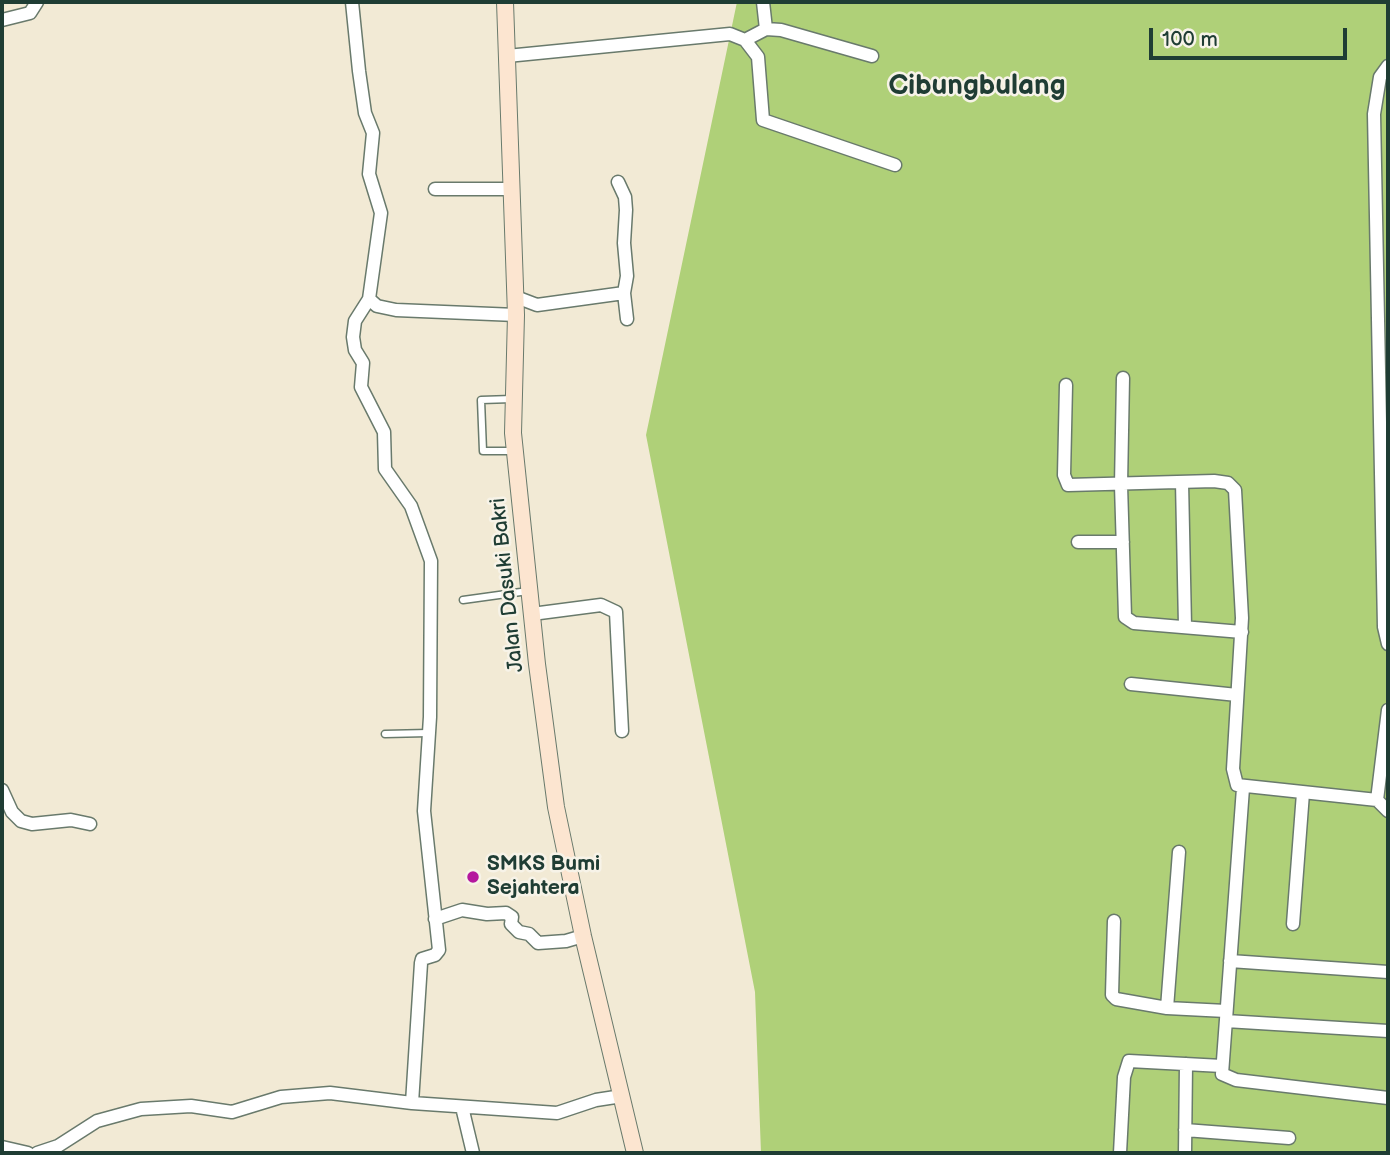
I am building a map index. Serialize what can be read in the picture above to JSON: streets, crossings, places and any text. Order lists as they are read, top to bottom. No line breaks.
{"streets":{"main road":["Jalan Dasuki Bakri"]},"districts":["Cibungbulang"],"places":["SMKS Bumi Sejahtera"],"scale_bar":"100 m"}
